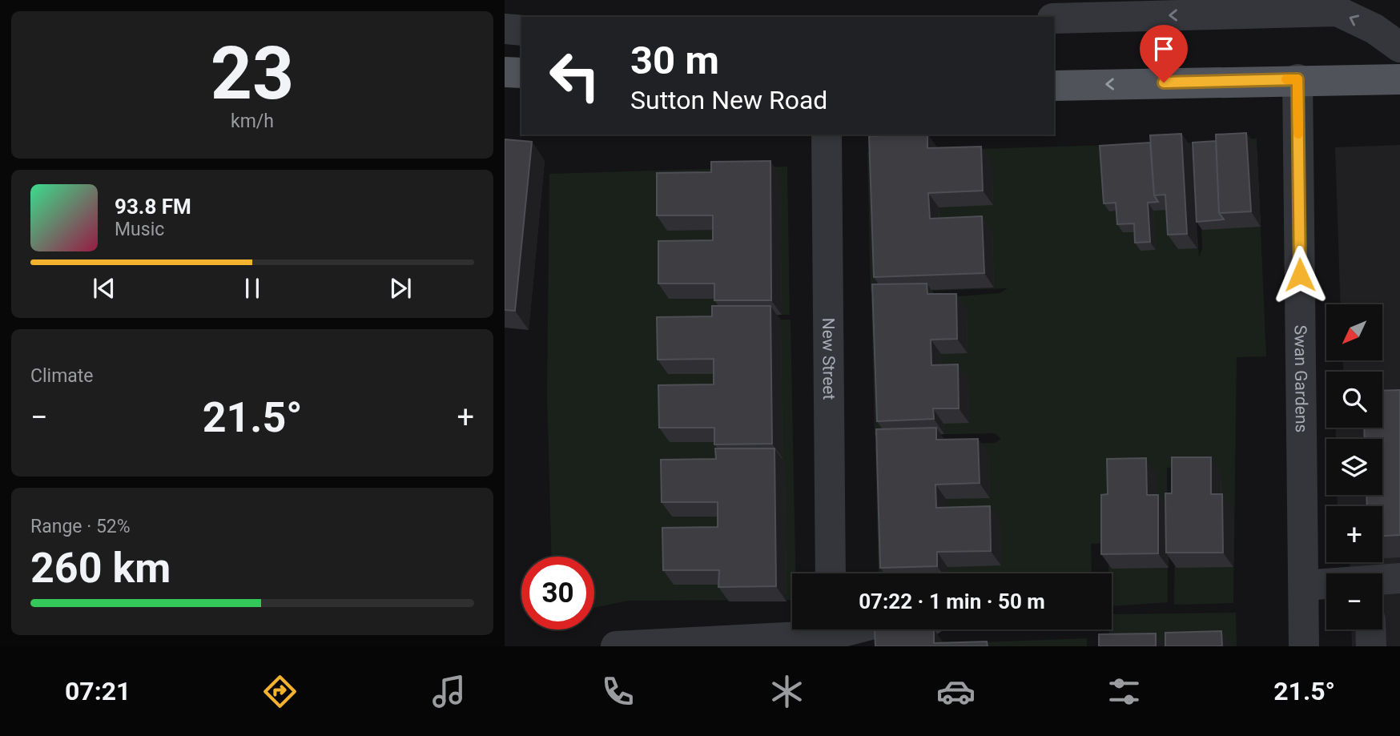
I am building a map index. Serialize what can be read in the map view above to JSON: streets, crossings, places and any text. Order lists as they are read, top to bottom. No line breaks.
{"streets":{"street":["New Street","Swan Gardens"]},"north":"bottom left","page":{"tile":[["23","km/h"],"Climate",["Range · 52%","260 km"]],"turn":["30 m","Sutton New Road"],"song":["93.8 FM","Music"],"map_buttons":["+","−"],"heat":["−","21.5°","+"],"limit":"30","trip":"07:22 · 1 min · 50 m","tabs":["07:21","21.5°"]}}
